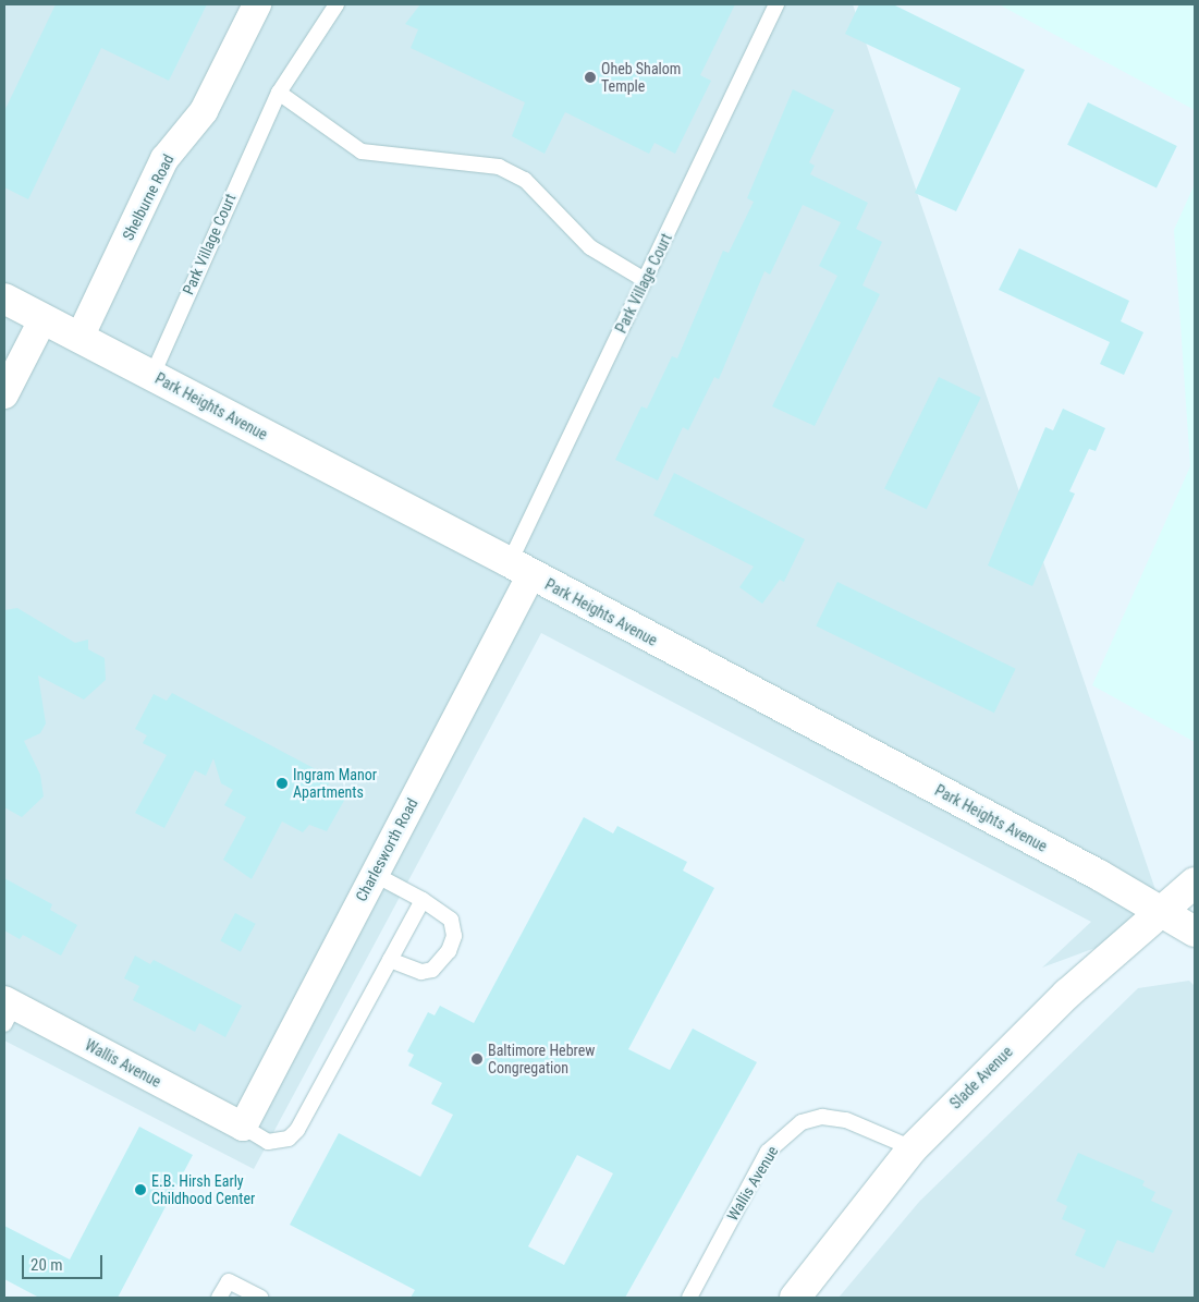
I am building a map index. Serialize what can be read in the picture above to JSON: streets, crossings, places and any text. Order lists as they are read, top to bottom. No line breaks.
{"streets":{"main road":["Park Heights Avenue","Slade Avenue"],"street":["Shelburne Road","Charlesworth Road","Wallis Avenue"],"lane":["Park Village Court"]},"crossings":[["Shelburne Road","Park Heights Avenue"],["Park Village Court","Park Heights Avenue"],["Park Village Court","Charlesworth Road"],["Park Heights Avenue","Charlesworth Road"],["Park Heights Avenue","Slade Avenue"],["Charlesworth Road","Wallis Avenue"],["Wallis Avenue","Slade Avenue"]],"places":["Oheb Shalom Temple","Ingram Manor Apartments","Baltimore Hebrew Congregation","E.B. Hirsh Early Childhood Center"],"scale_bar":"20 m"}
